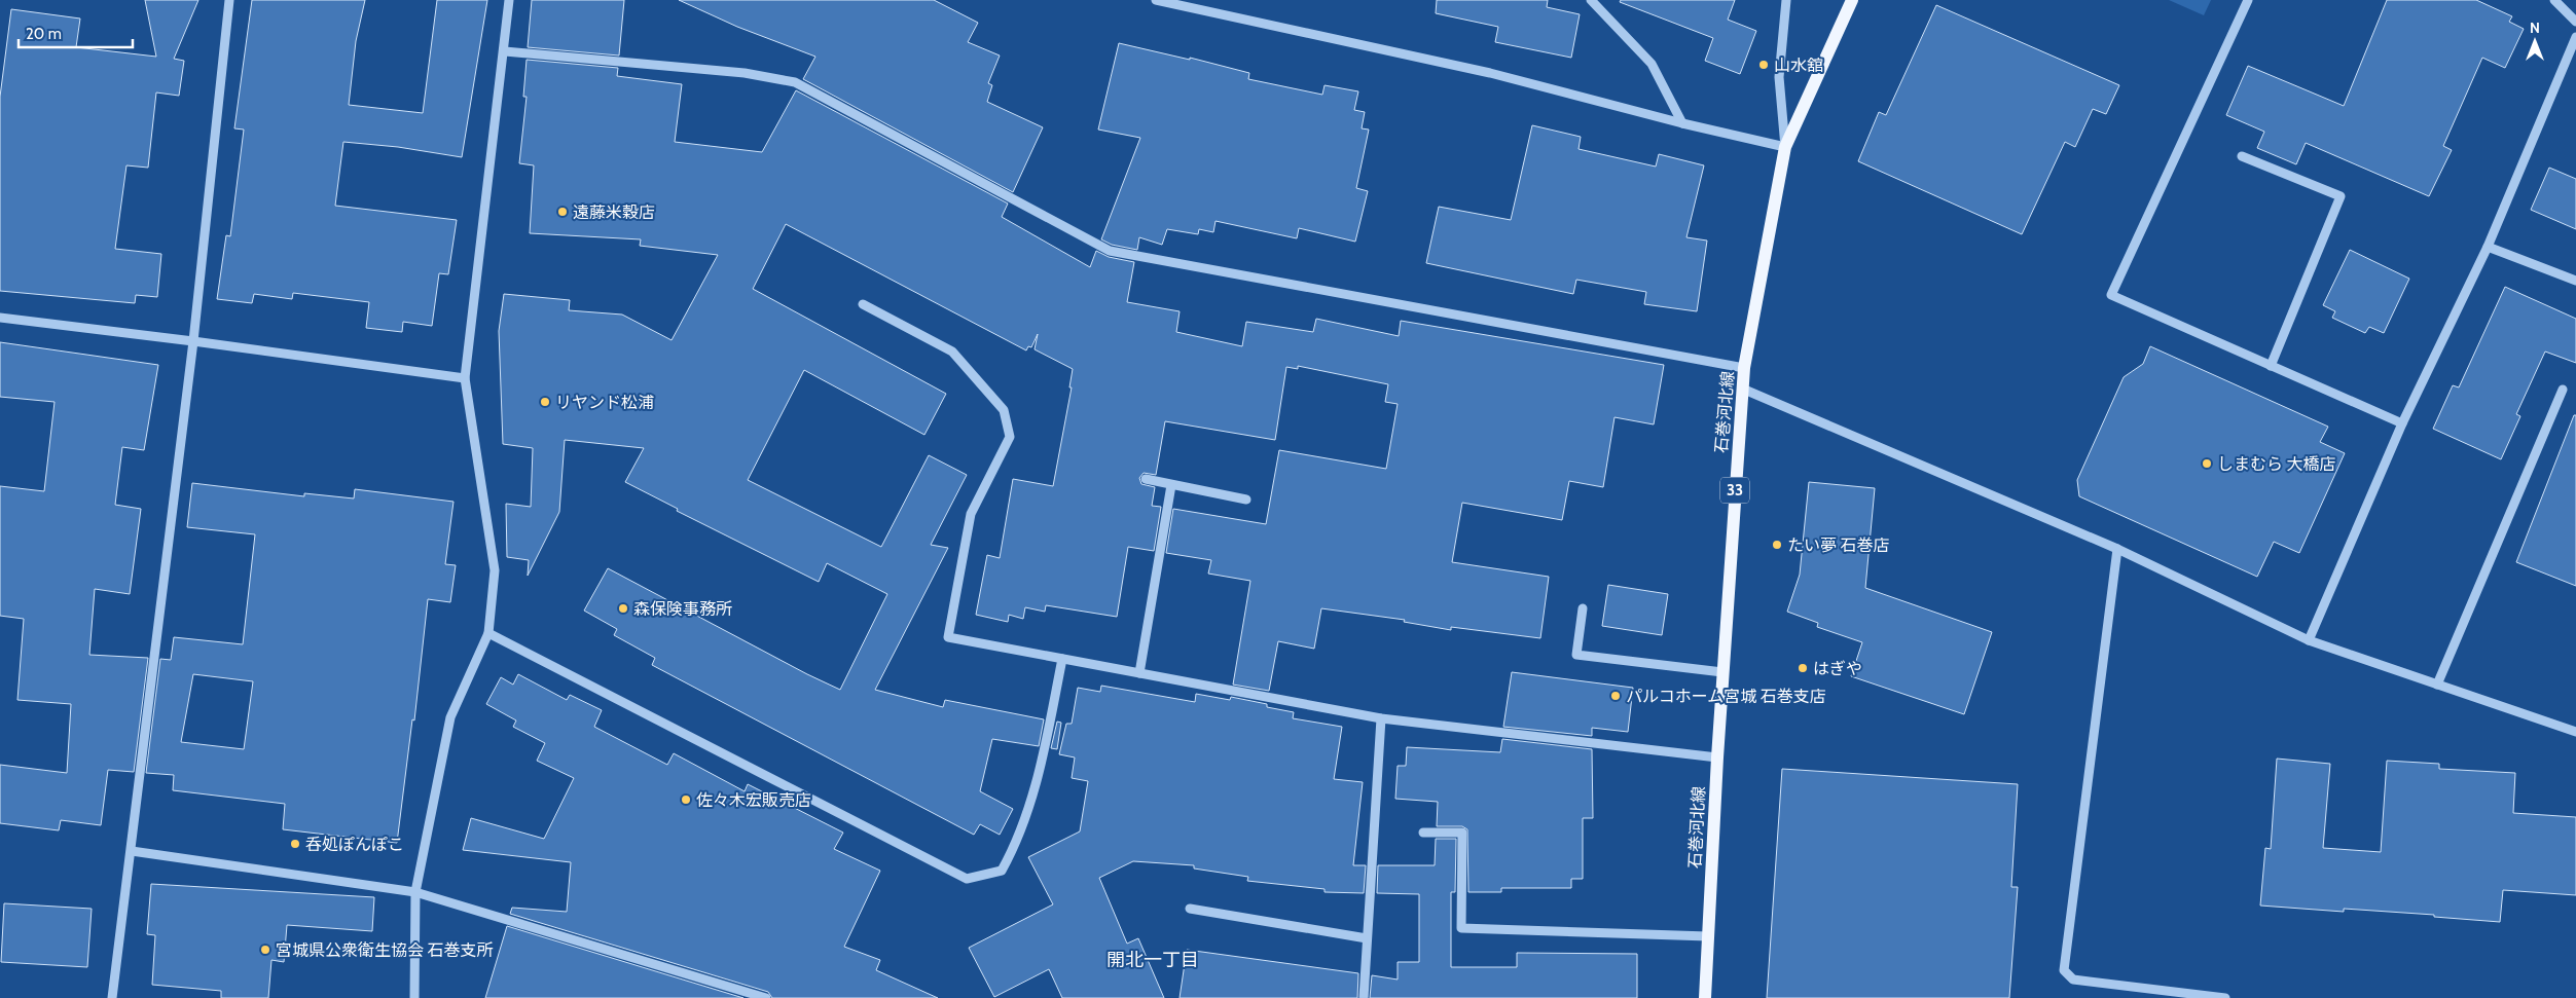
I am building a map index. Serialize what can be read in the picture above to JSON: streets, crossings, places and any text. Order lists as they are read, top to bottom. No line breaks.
{"streets":{"main road":["石巻河北線","33"]},"districts":["開北一丁目"],"places":["山水舘","遠藤米穀店","リヤンド松浦","しまむら 大橋店","たい夢 石巻店","森保険事務所","はぎや","パルコホーム宮城 石巻支店","佐々木宏販売店","呑処ぽんぽこ","宮城県公衆衛生協会 石巻支所"],"scale_bar":"20 m","north":"top"}
